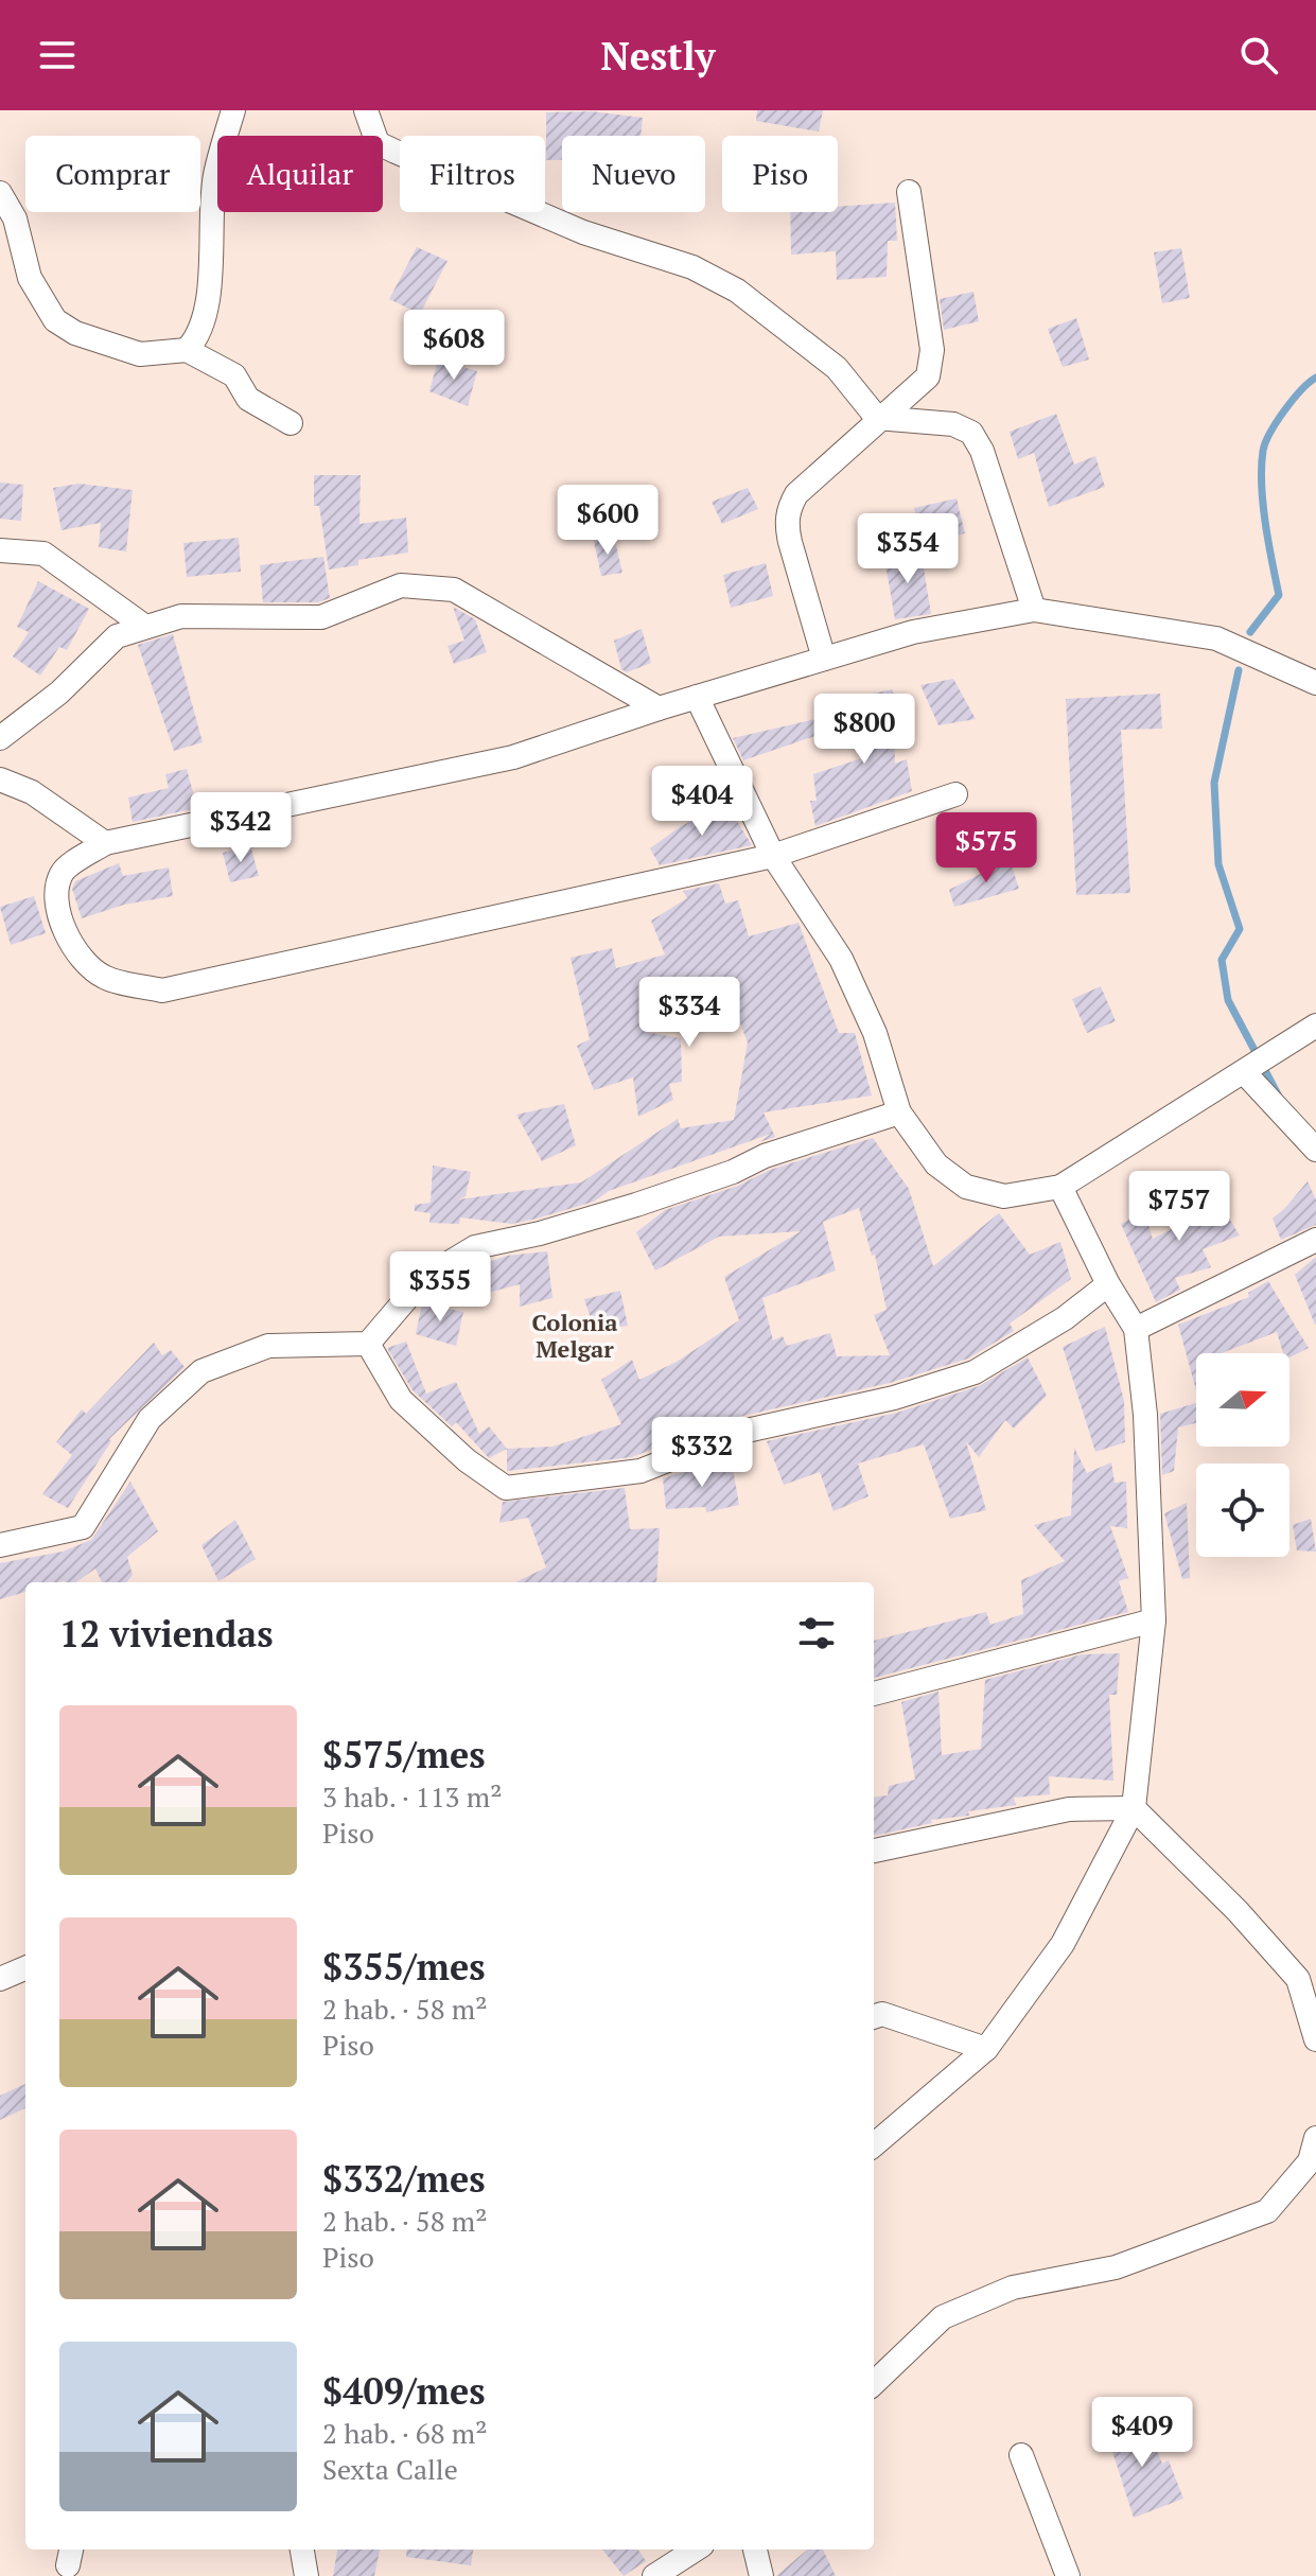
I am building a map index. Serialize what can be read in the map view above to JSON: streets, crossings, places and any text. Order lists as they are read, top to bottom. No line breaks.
{"districts":["Colonia Melgar"],"north":"right","page":{"header":"Nestly","chip":["Comprar","Alquilar","Filtros","Nuevo","Piso"],"price":["$608","$600","$354","$800","$404","$342","$575","$334","$757","$355","$332","$409"],"heading":"12 viviendas","list":[{"name":"$575/mes","note":"3 hab. · 113 m² · Piso"},{"name":"$355/mes","note":"2 hab. · 58 m² · Piso"},{"name":"$332/mes","note":"2 hab. · 58 m² · Piso"},{"name":"$409/mes","note":"2 hab. · 68 m² · Sexta Calle"}]}}
